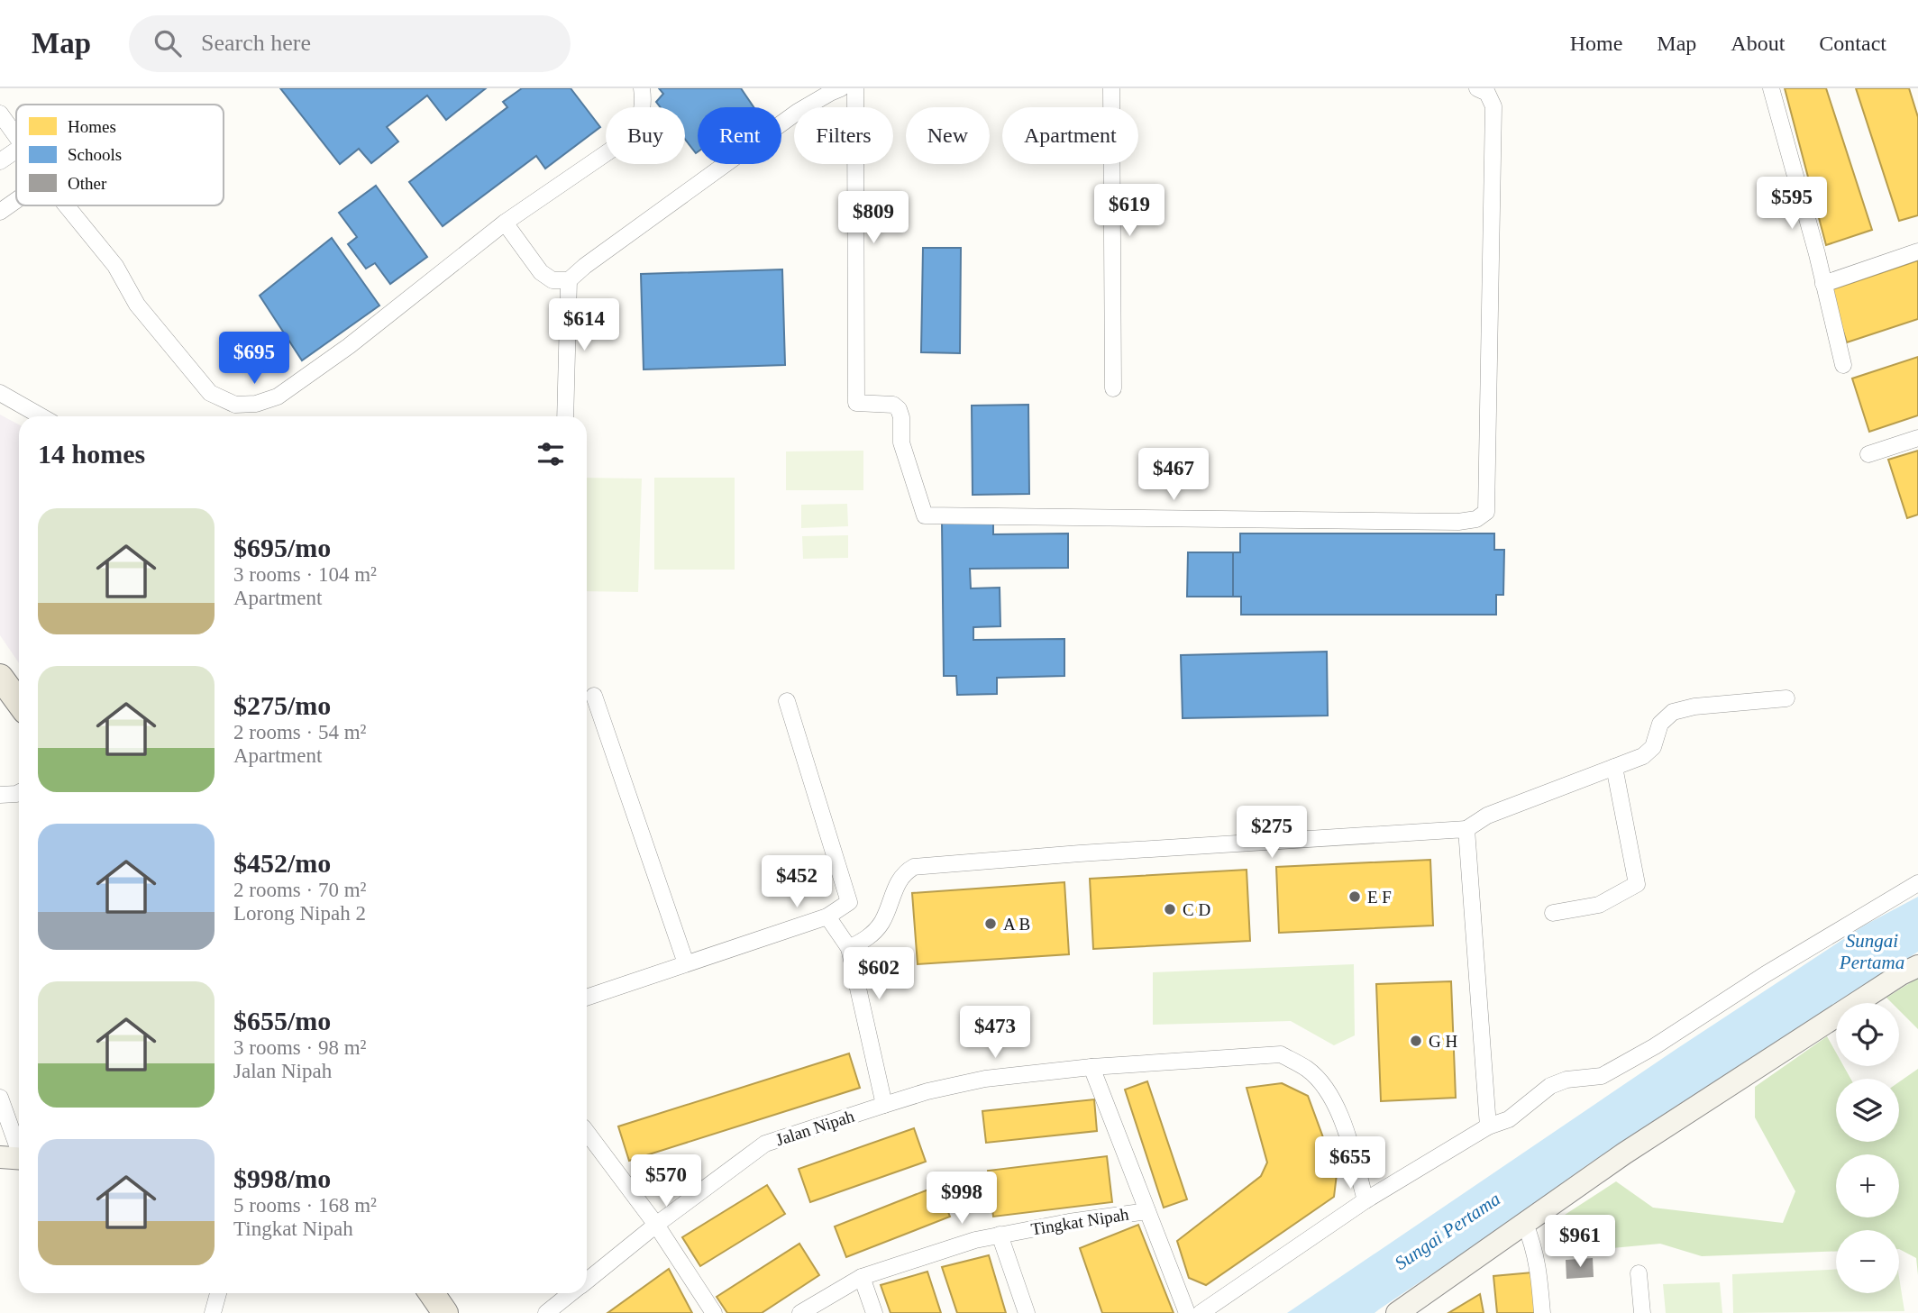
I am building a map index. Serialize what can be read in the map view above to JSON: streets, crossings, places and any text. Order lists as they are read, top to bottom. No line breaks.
{"streets":{"street":["Jalan Nipah","Tingkat Nipah"]},"water":["Sungai Pertama"],"places":["E F","C D","A B","G H"],"legend":["Homes","Schools","Other"],"page":{"header":"Map","search":"Search here","nav":["Home","Map","About","Contact"],"chip":["Buy","Rent","Filters","New","Apartment"],"price":["$595","$619","$809","$614","$695","$467","$275","$452","$602","$473","$655","$570","$998","$961"],"heading":"14 homes","list":[{"name":"$695/mo","note":"3 rooms · 104 m² · Apartment"},{"name":"$275/mo","note":"2 rooms · 54 m² · Apartment"},{"name":"$452/mo","note":"2 rooms · 70 m² · Lorong Nipah 2"},{"name":"$655/mo","note":"3 rooms · 98 m² · Jalan Nipah"},{"name":"$998/mo","note":"5 rooms · 168 m² · Tingkat Nipah"}],"map_buttons":["+","−"]}}
